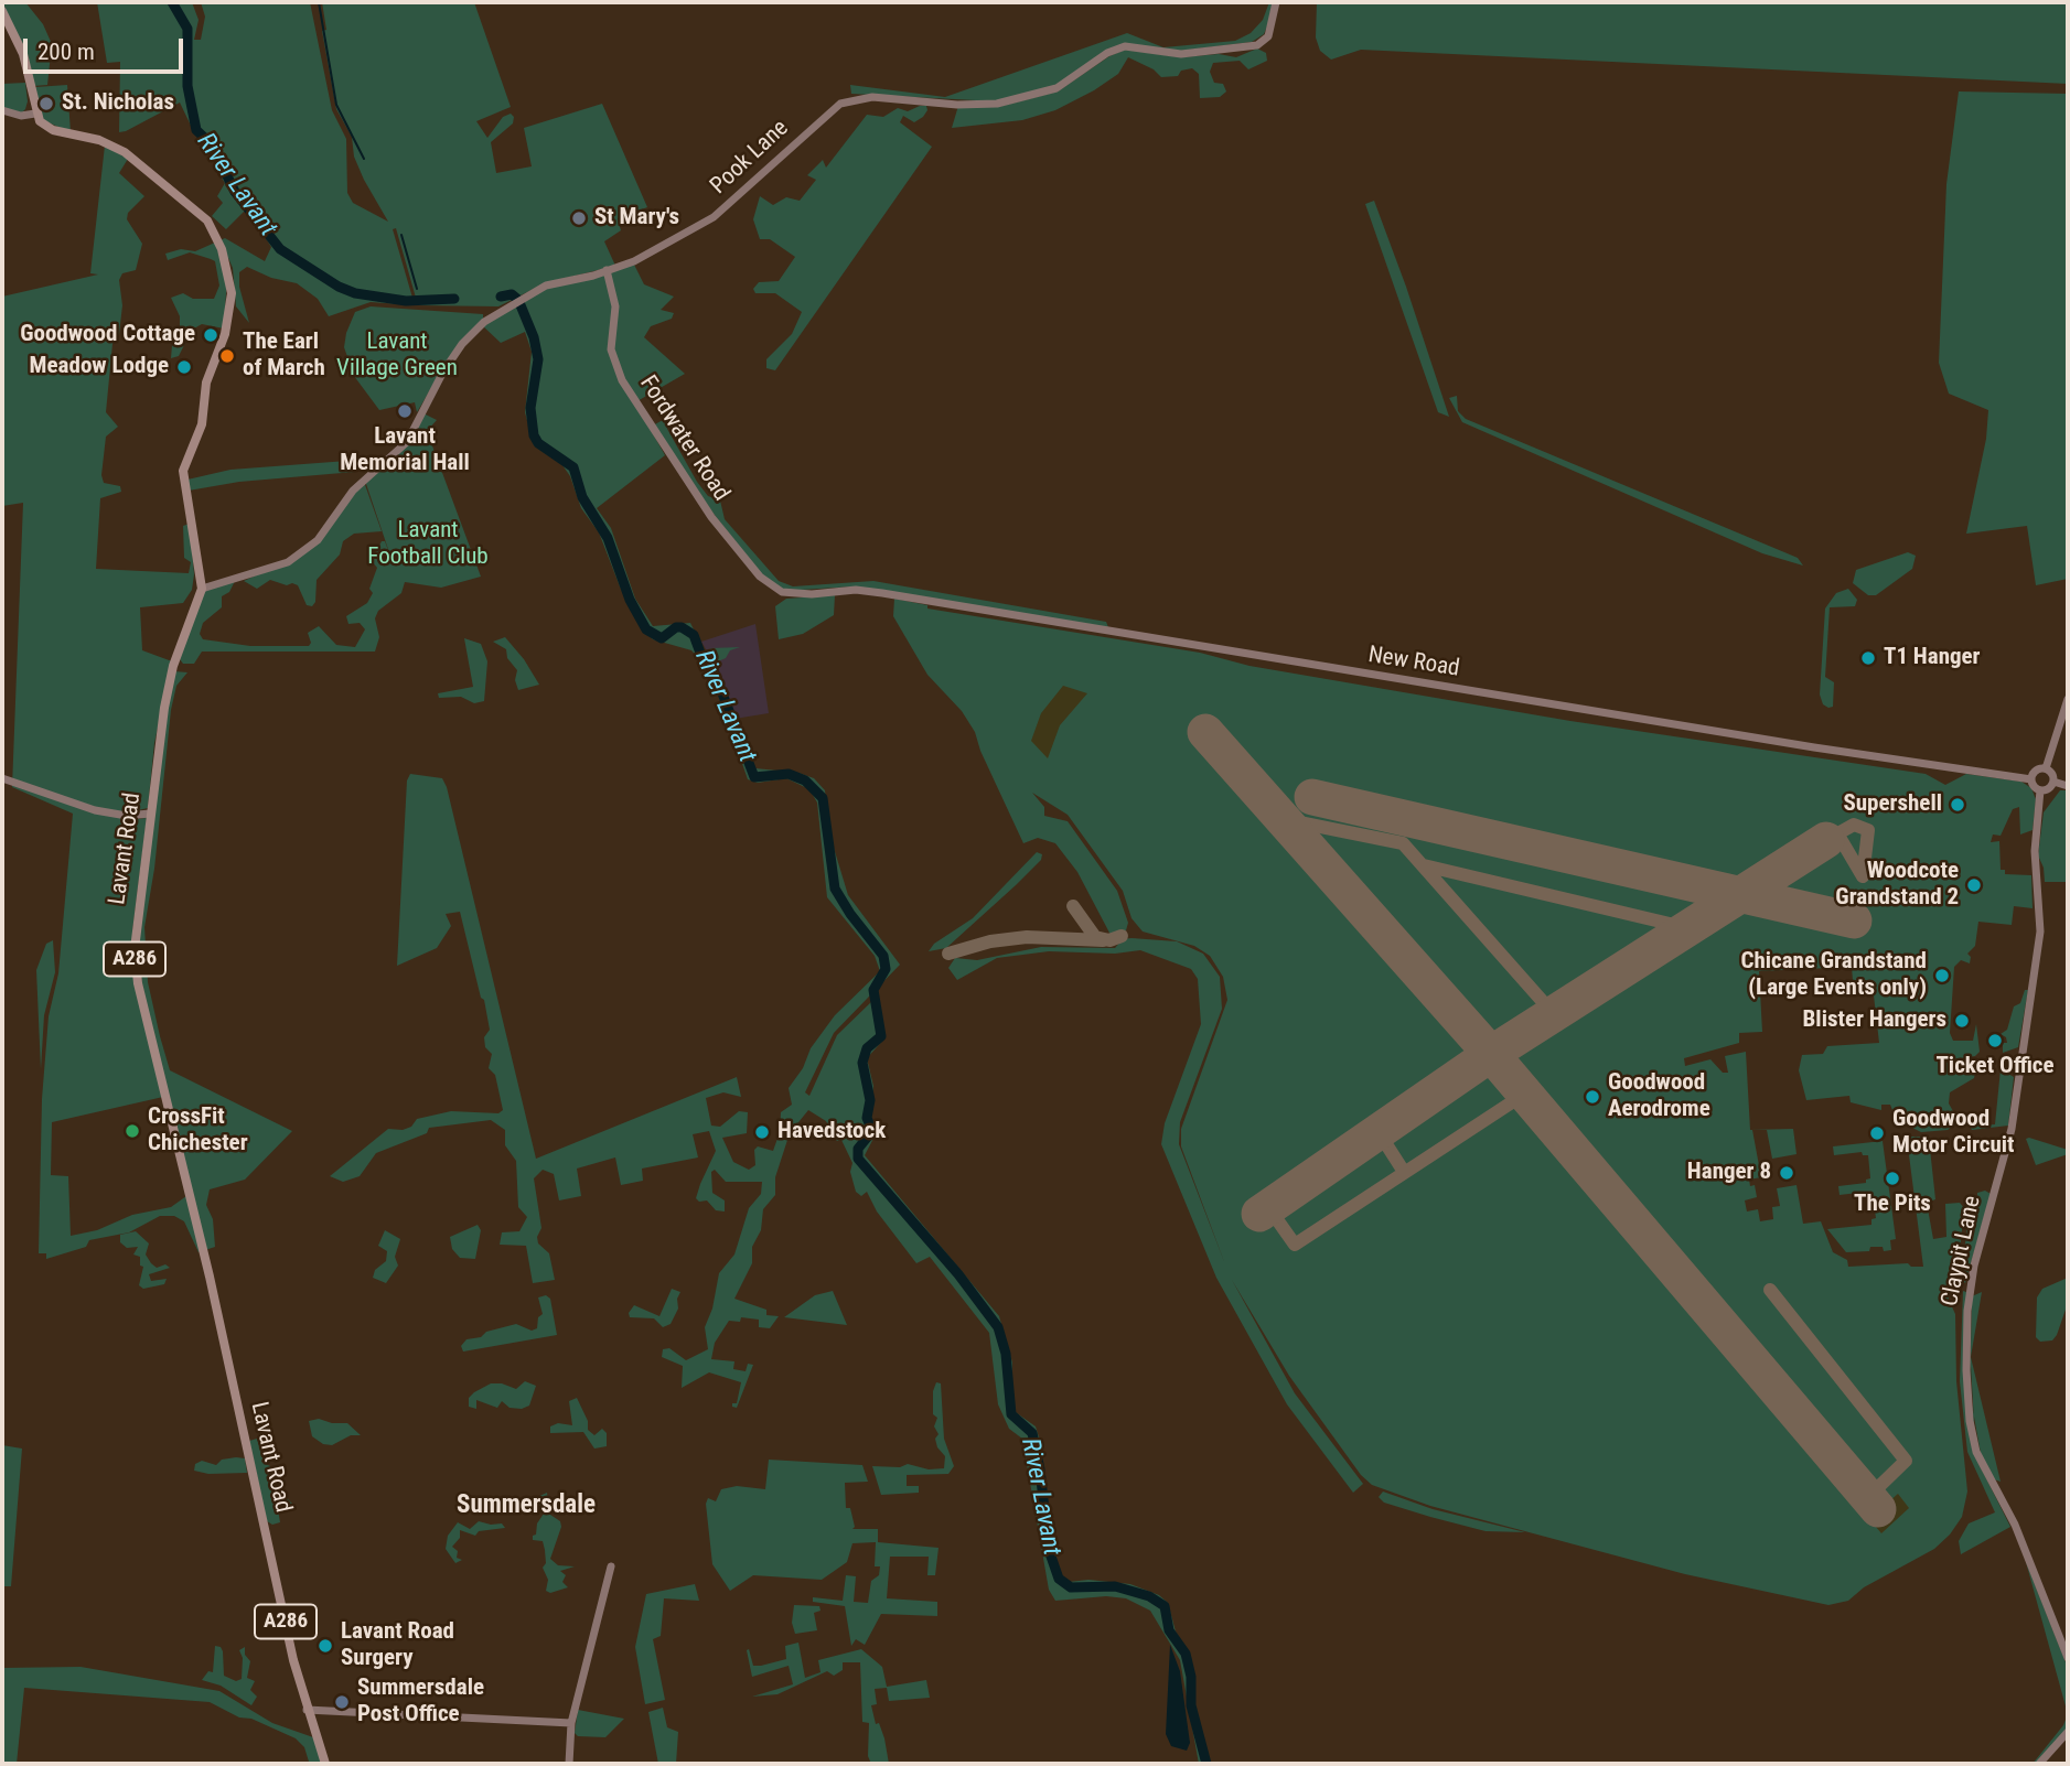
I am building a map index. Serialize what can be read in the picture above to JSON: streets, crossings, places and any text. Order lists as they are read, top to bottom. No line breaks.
{"streets":{"main road":["Lavant Road","A286"],"street":["Pook Lane","Fordwater Road","New Road","Claypit Lane"]},"crossings":[["Pook Lane","Fordwater Road"],["Pook Lane","Lavant Road"],["Fordwater Road","New Road"],["New Road","Claypit Lane"]],"districts":["Summersdale"],"water":["River Lavant"],"parks":["Lavant Village Green","Lavant Football Club"],"places":["St. Nicholas","St Mary's","Goodwood Cottage","The Earl of March","Meadow Lodge","Lavant Memorial Hall","T1 Hanger","Supershell","Woodcote Grandstand 2","Chicane Grandstand (Large Events only)","Blister Hangers","Ticket Office","Goodwood Aerodrome","CrossFit Chichester","Havedstock","Goodwood Motor Circuit","Hanger 8","The Pits","Lavant Road Surgery","Summersdale Post Office"],"scale_bar":"200 m"}
